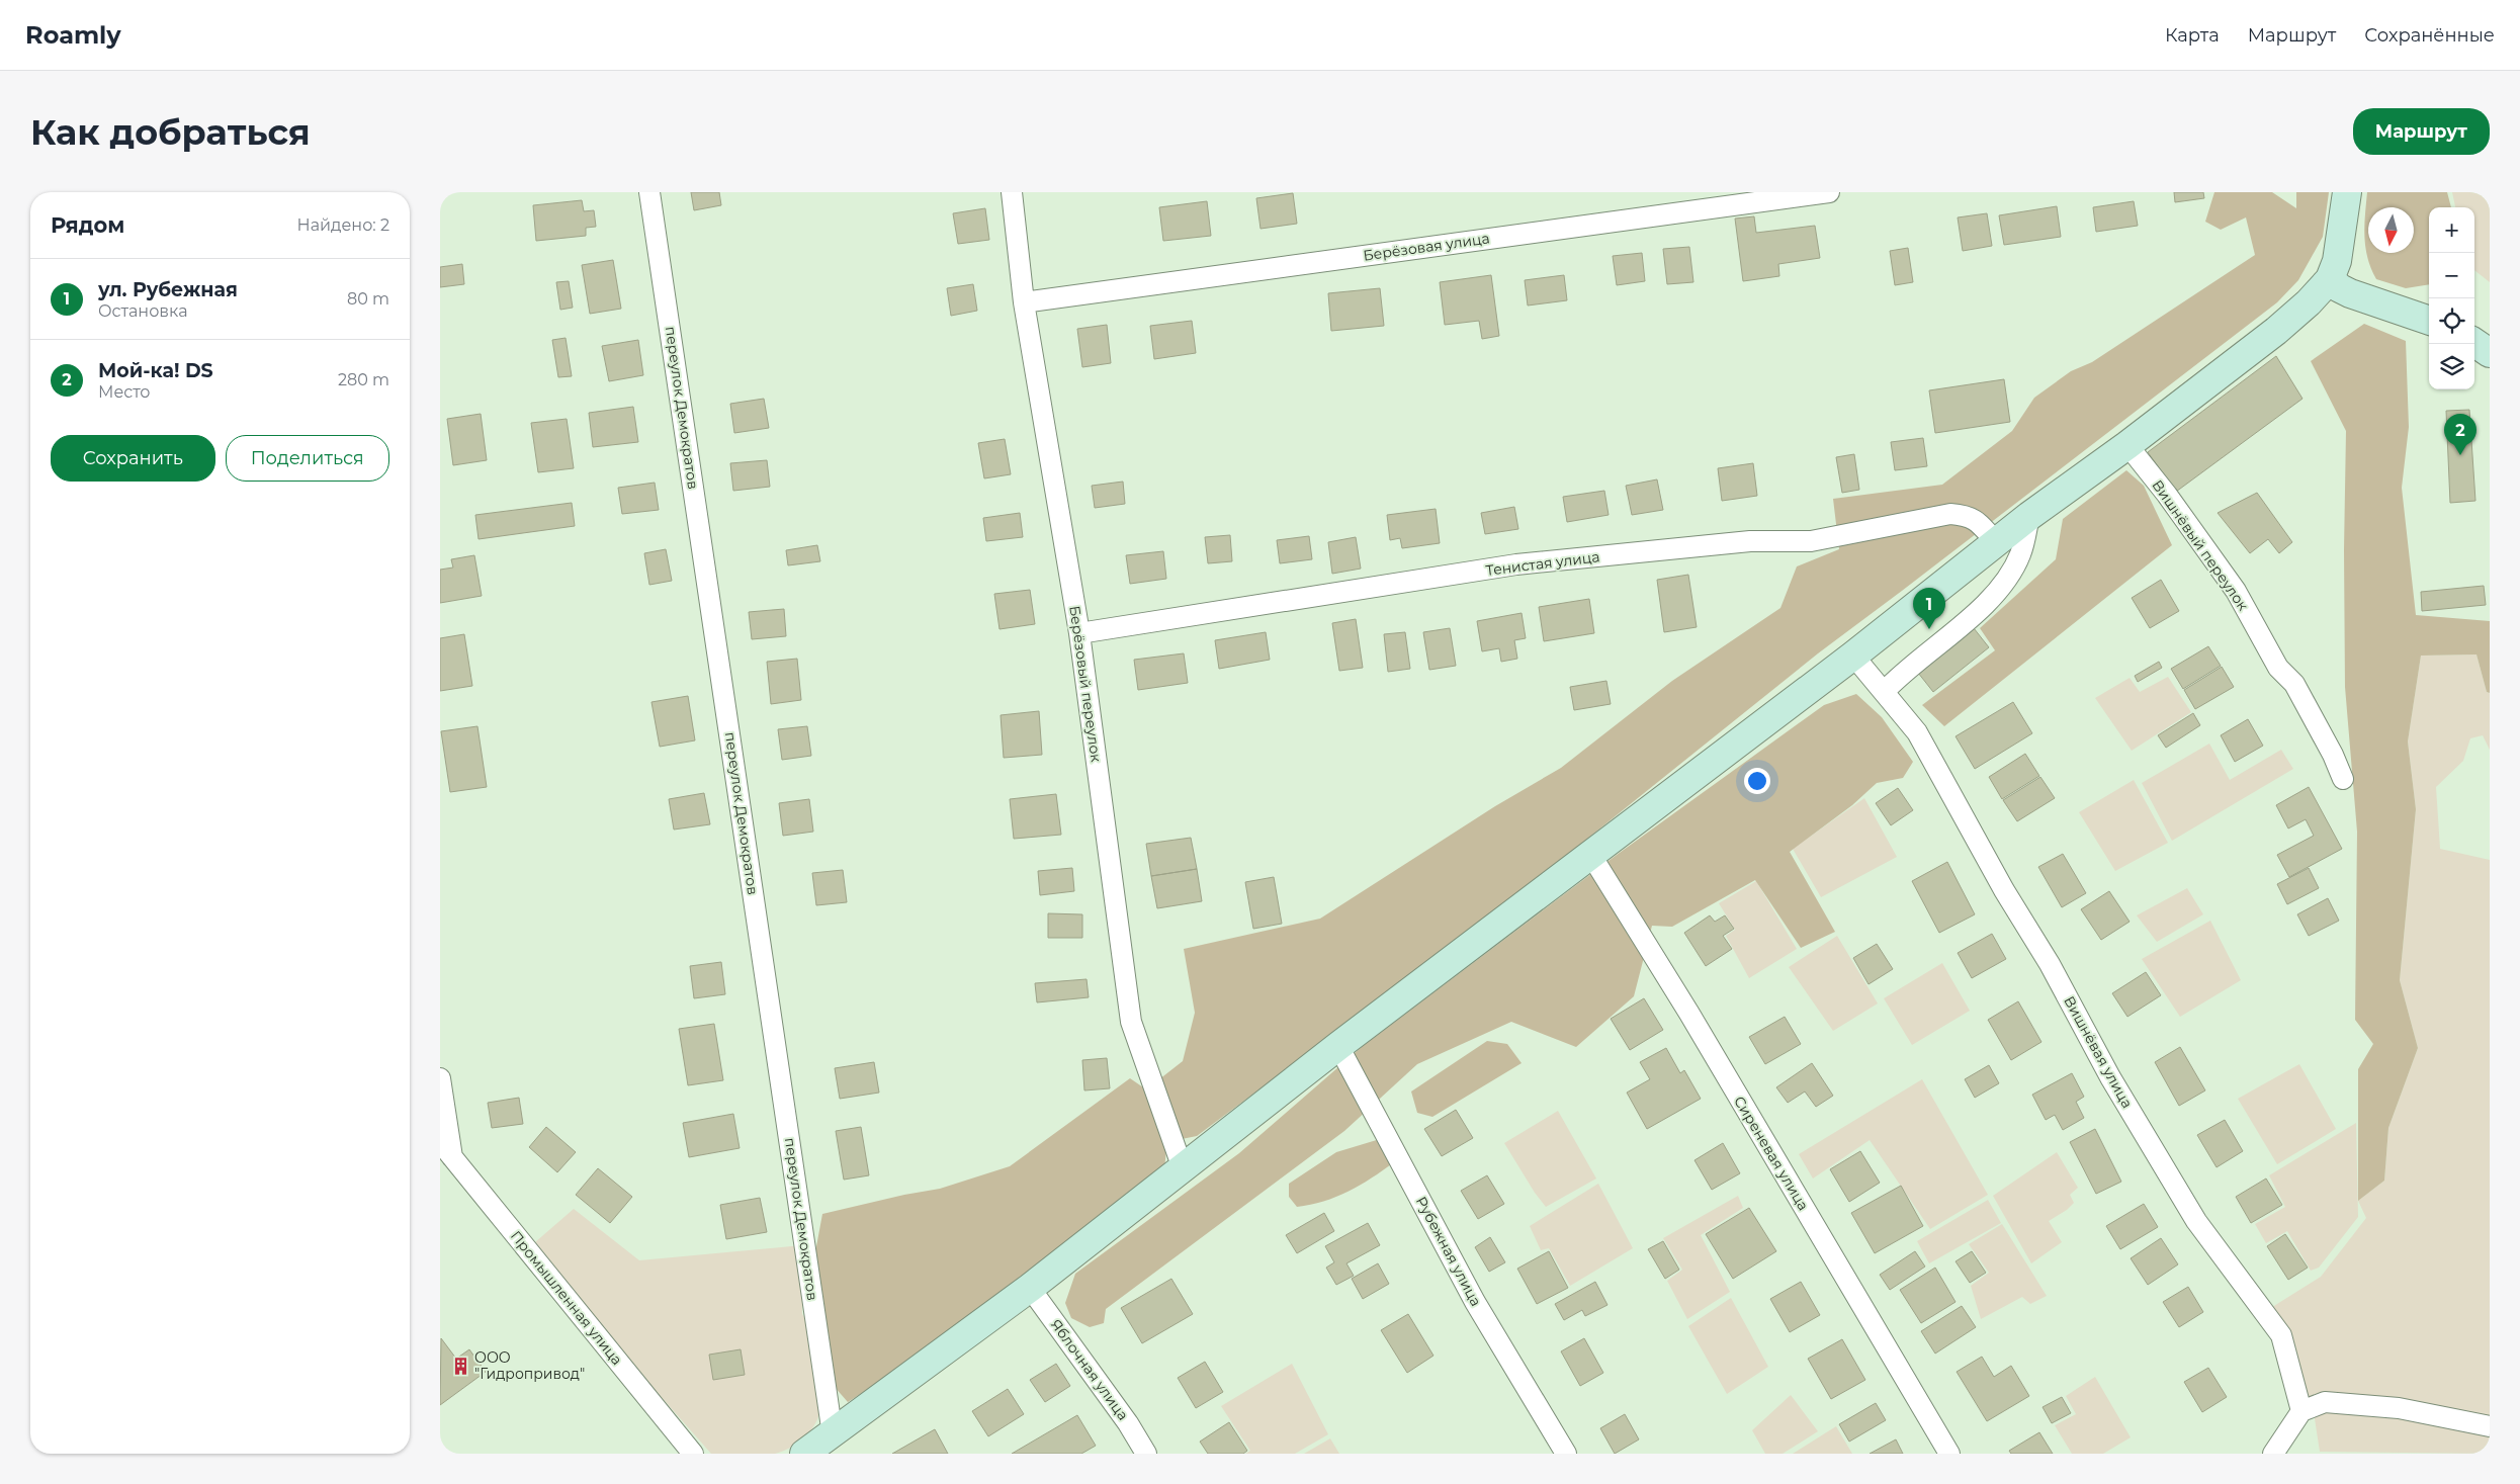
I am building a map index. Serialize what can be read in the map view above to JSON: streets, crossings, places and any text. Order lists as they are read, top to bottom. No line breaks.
{"streets":{"street":["Берёзовая улица","переулок Демократов","Вишнёвый переулок","Тенистая улица","Берёзовый переулок","Вишнёвая улица","Сиреневая улица","Рубежная улица","Промышленная улица","Яблочная улица"]},"crossings":[["Берёзовая улица","Берёзовый переулок"],["Тенистая улица","Берёзовый переулок"]],"places":{"building":["ООО \"Гидропривод\""]},"north":"bottom","page":{"header":"Roamly","nav":["Карта","Маршрут","Сохранённые"],"buttons":["Маршрут",["Сохранить","Поделиться"]],"title":"Как добраться","heading":["Рядом","Найдено: 2"],"map_buttons":["+","−"],"list":[{"mark":"1","name":"ул. Рубежная","note":"Остановка","value":"80 m"},{"mark":"2","name":"Мой-ка! DS","note":"Место","value":"280 m"}],"pins":["2","1"]}}
